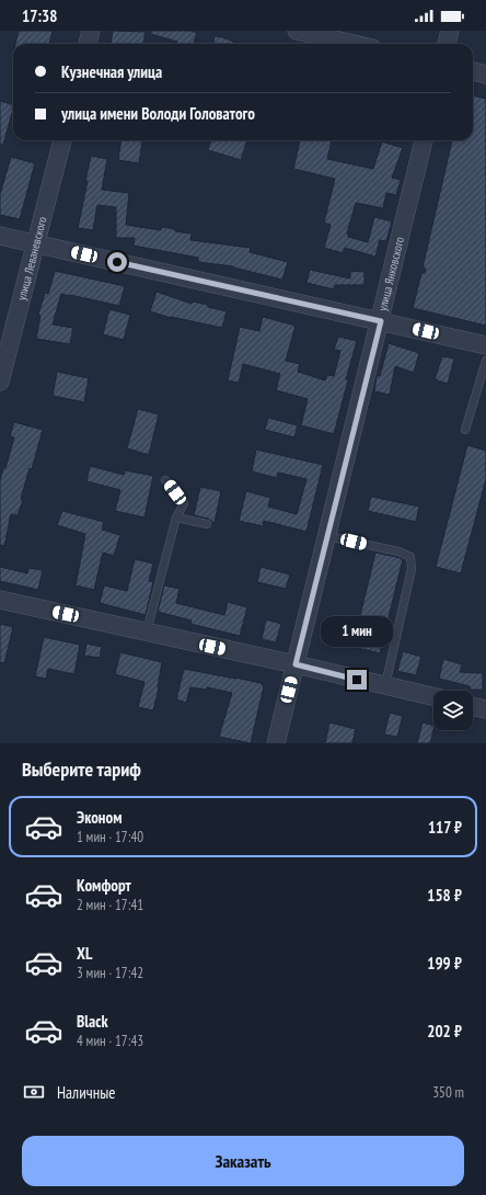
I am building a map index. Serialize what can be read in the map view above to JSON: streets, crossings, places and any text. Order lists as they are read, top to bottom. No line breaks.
{"streets":{"street":["улица Леваневского","улица Янковского"]},"page":{"status":"17:38","banner":["Кузнечная улица","улица имени Володи Головатого"],"bubble":"1 мин","heading":"Выберите тариф","list":[{"name":"Эконом","note":"1 мин · 17:40","value":"117 ₽"},{"name":"Комфорт","note":"2 мин · 17:41","value":"158 ₽"},{"name":"XL","note":"3 мин · 17:42","value":"199 ₽"},{"name":"Black","note":"4 мин · 17:43","value":"202 ₽"}],"pay":["Наличные","350 m"],"buttons":"Заказать"}}
